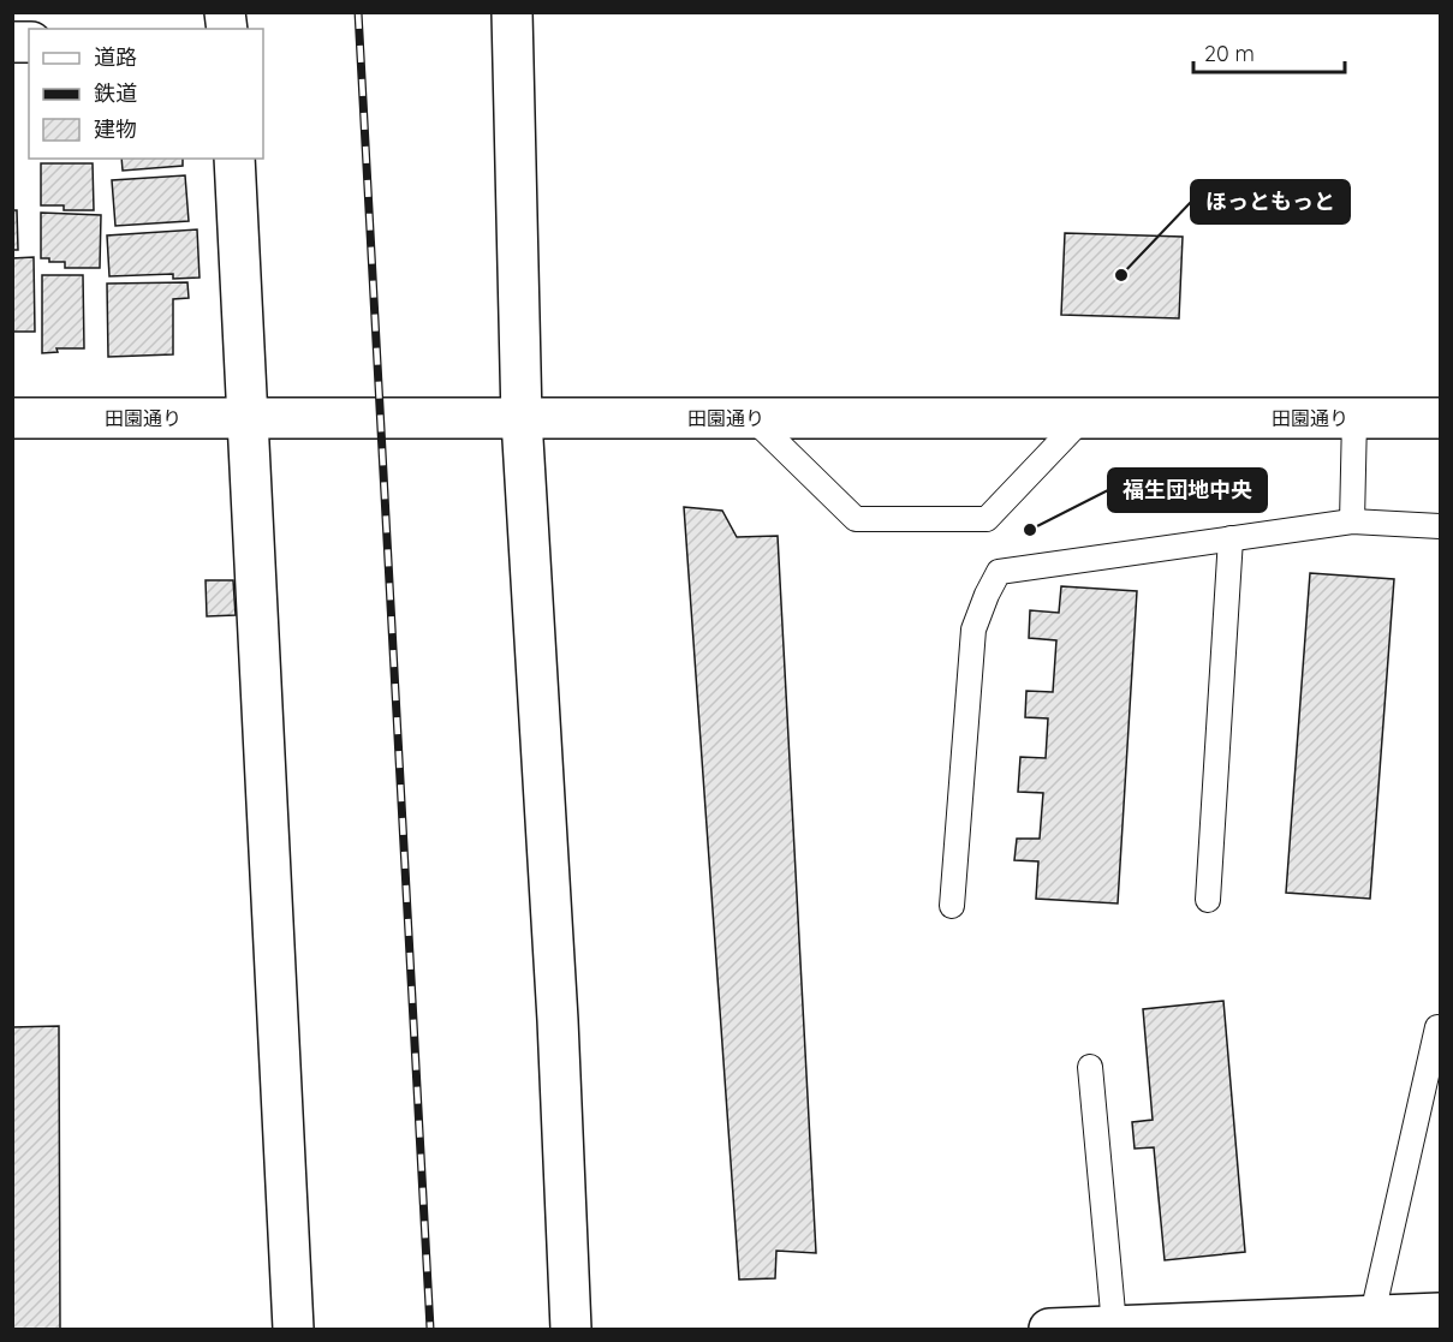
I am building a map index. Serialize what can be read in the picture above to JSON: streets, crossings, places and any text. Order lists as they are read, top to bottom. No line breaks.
{"streets":{"street":["田園通り"]},"places":["ほっともっと","福生団地中央"],"legend":["道路","鉄道","建物"],"scale_bar":"20 m"}
